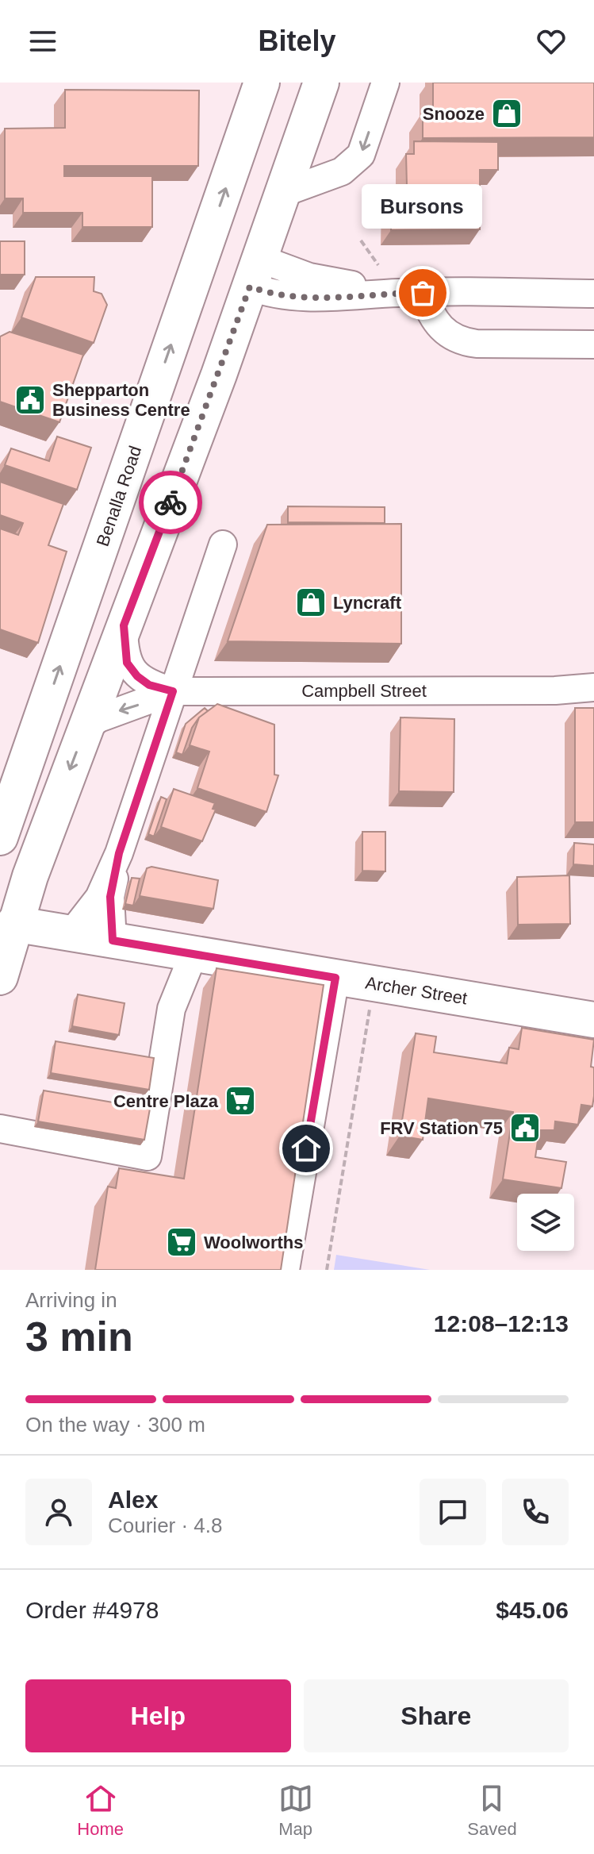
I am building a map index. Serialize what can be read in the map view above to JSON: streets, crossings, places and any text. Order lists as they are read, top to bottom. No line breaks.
{"streets":{"main road":["Benalla Road","Archer Street"],"street":["Campbell Street"]},"places":{"shop":["Snooze","Lyncraft"],"other":["Bursons"],"public building":["Shepparton Business Centre","FRV Station 75"],"supermarket":["Centre Plaza","Woolworths"]},"page":{"header":"Bitely","bubble":"Bursons","heading":["3 min","Arriving in","12:08–12:13"],"panel":["Alex","Courier · 4.8","Order #4978","$45.06"],"bar":"On the way · 300 m","buttons":["Help","Share"],"tabs":["Home","Map","Saved"]}}
